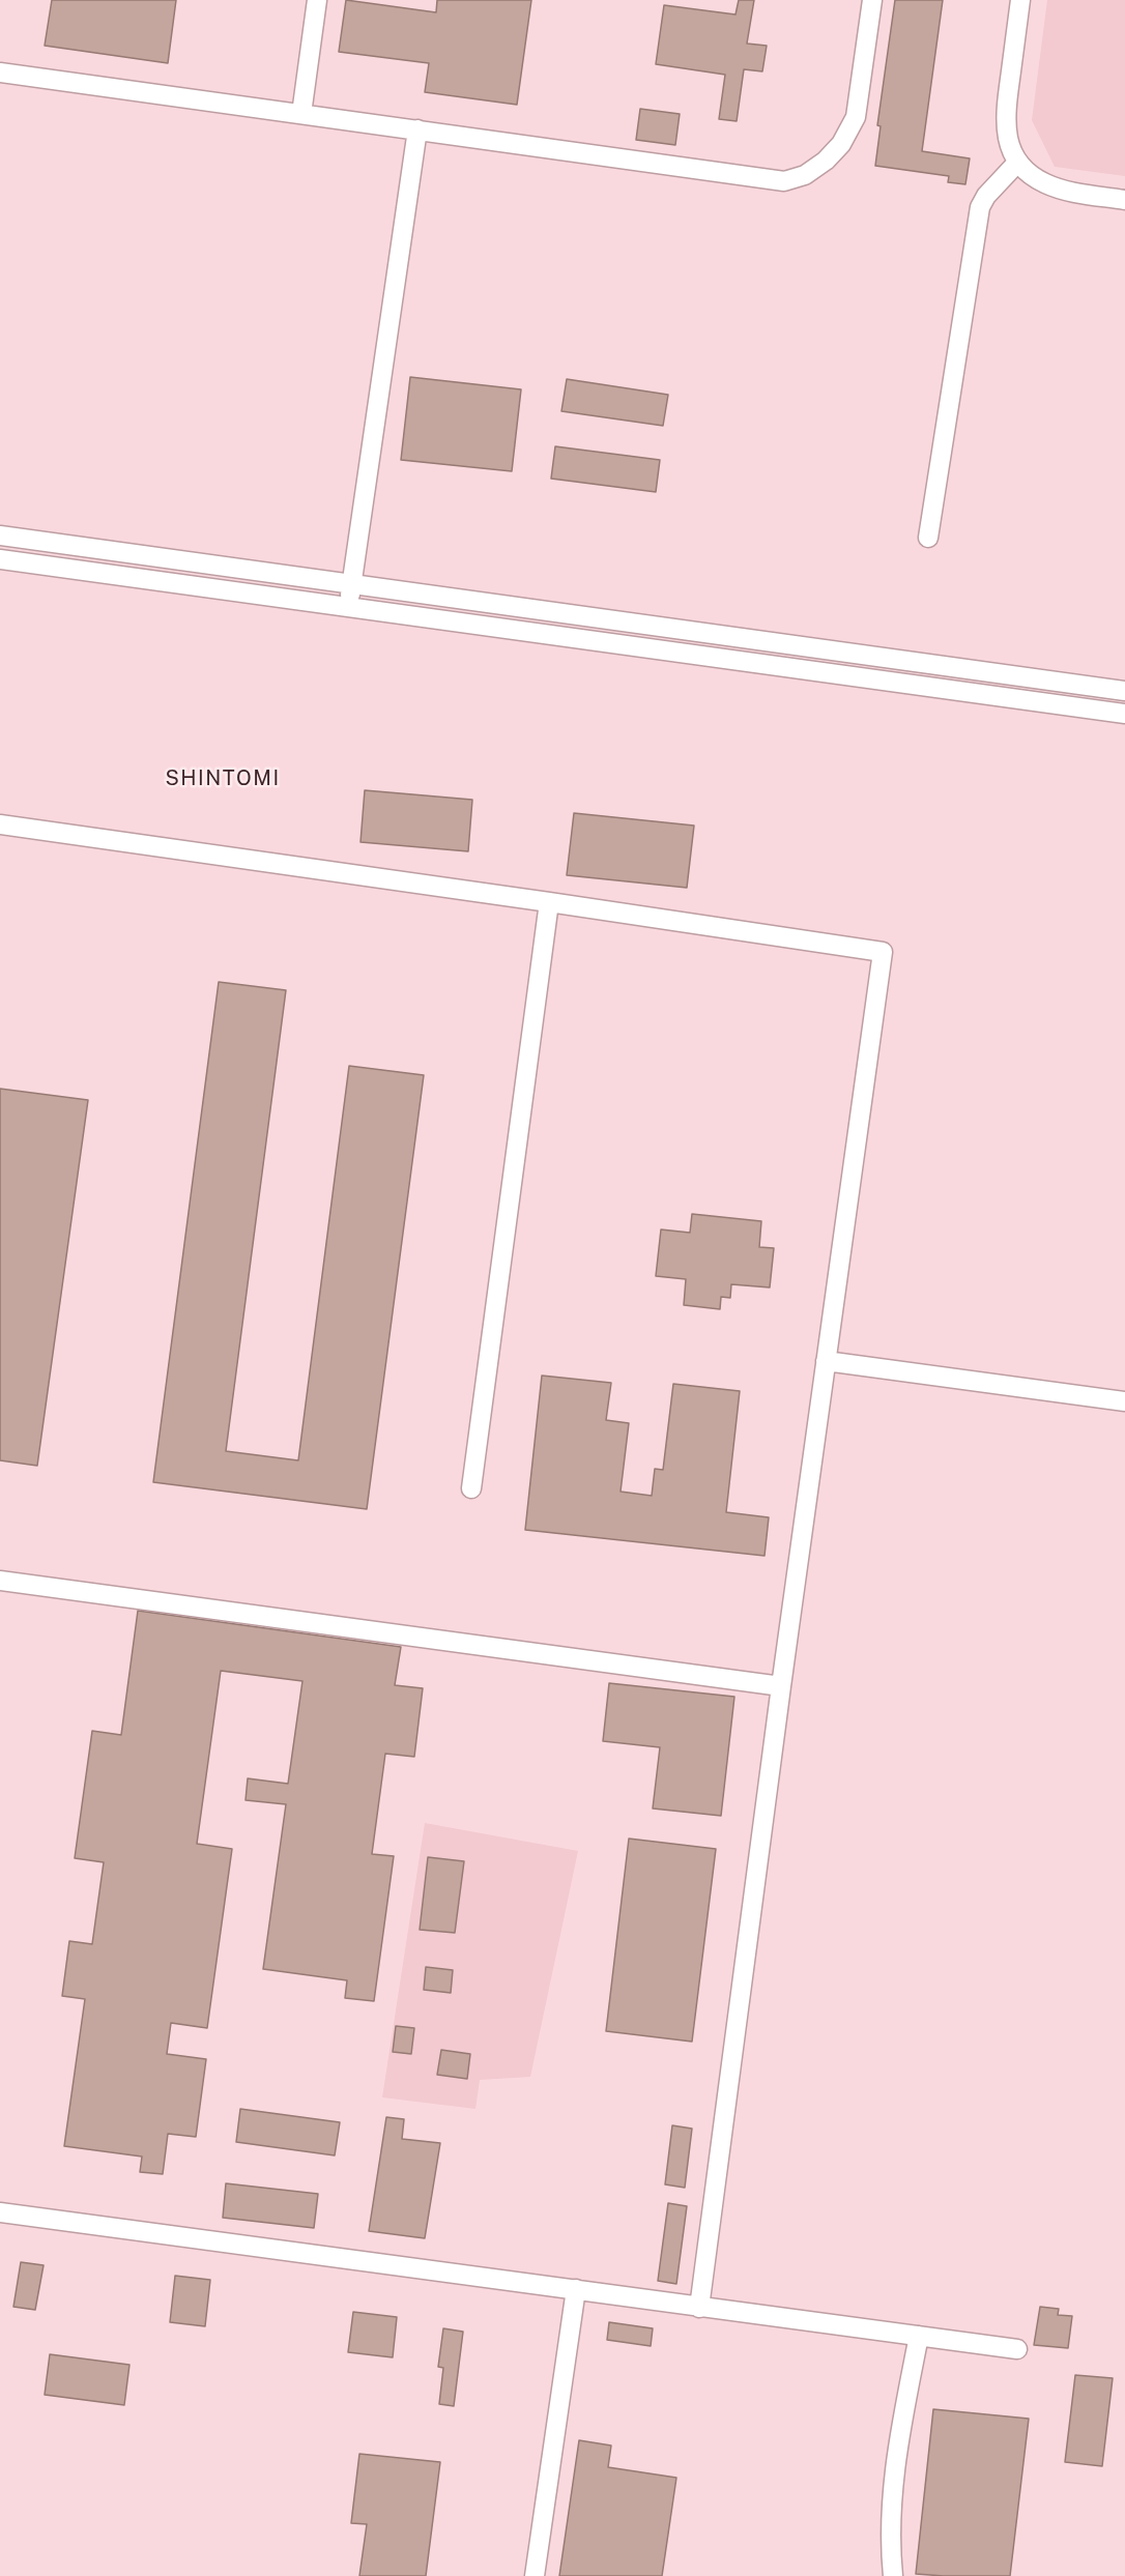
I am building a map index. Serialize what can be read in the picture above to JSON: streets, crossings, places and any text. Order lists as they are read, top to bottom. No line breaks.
{"districts":["SHINTOMI"]}
